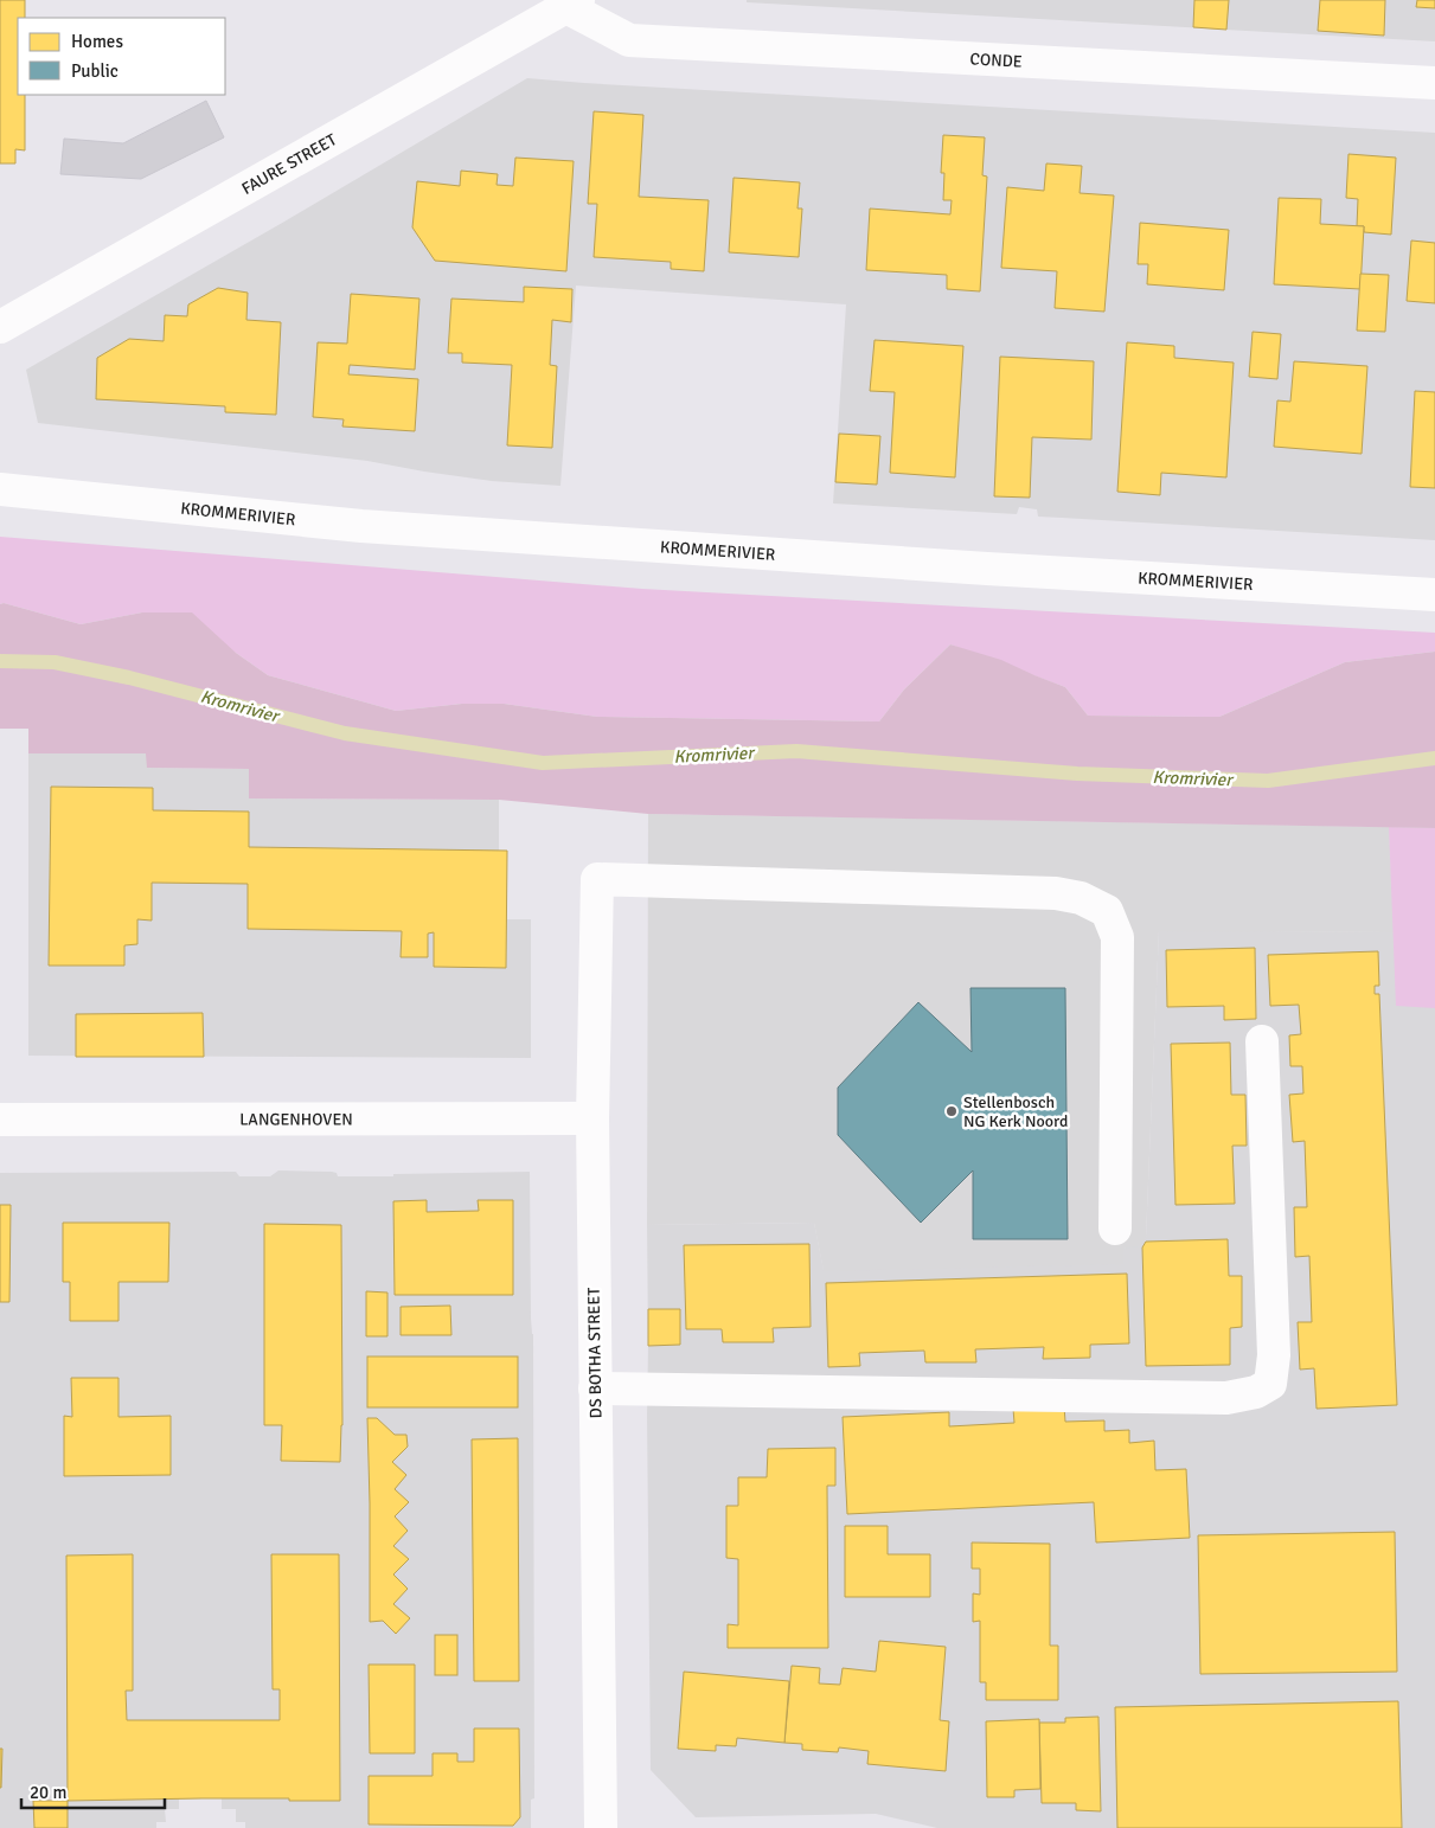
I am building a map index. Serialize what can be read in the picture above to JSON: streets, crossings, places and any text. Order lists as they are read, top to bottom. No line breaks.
{"streets":{"street":["CONDE","FAURE STREET","KROMMERIVIER","LANGENHOVEN","DS BOTHA STREET"]},"crossings":[["CONDE","FAURE STREET"],["LANGENHOVEN","DS BOTHA STREET"]],"water":["Kromrivier"],"places":["Stellenbosch NG Kerk Noord"],"legend":["Homes","Public"],"scale_bar":"20 m"}
